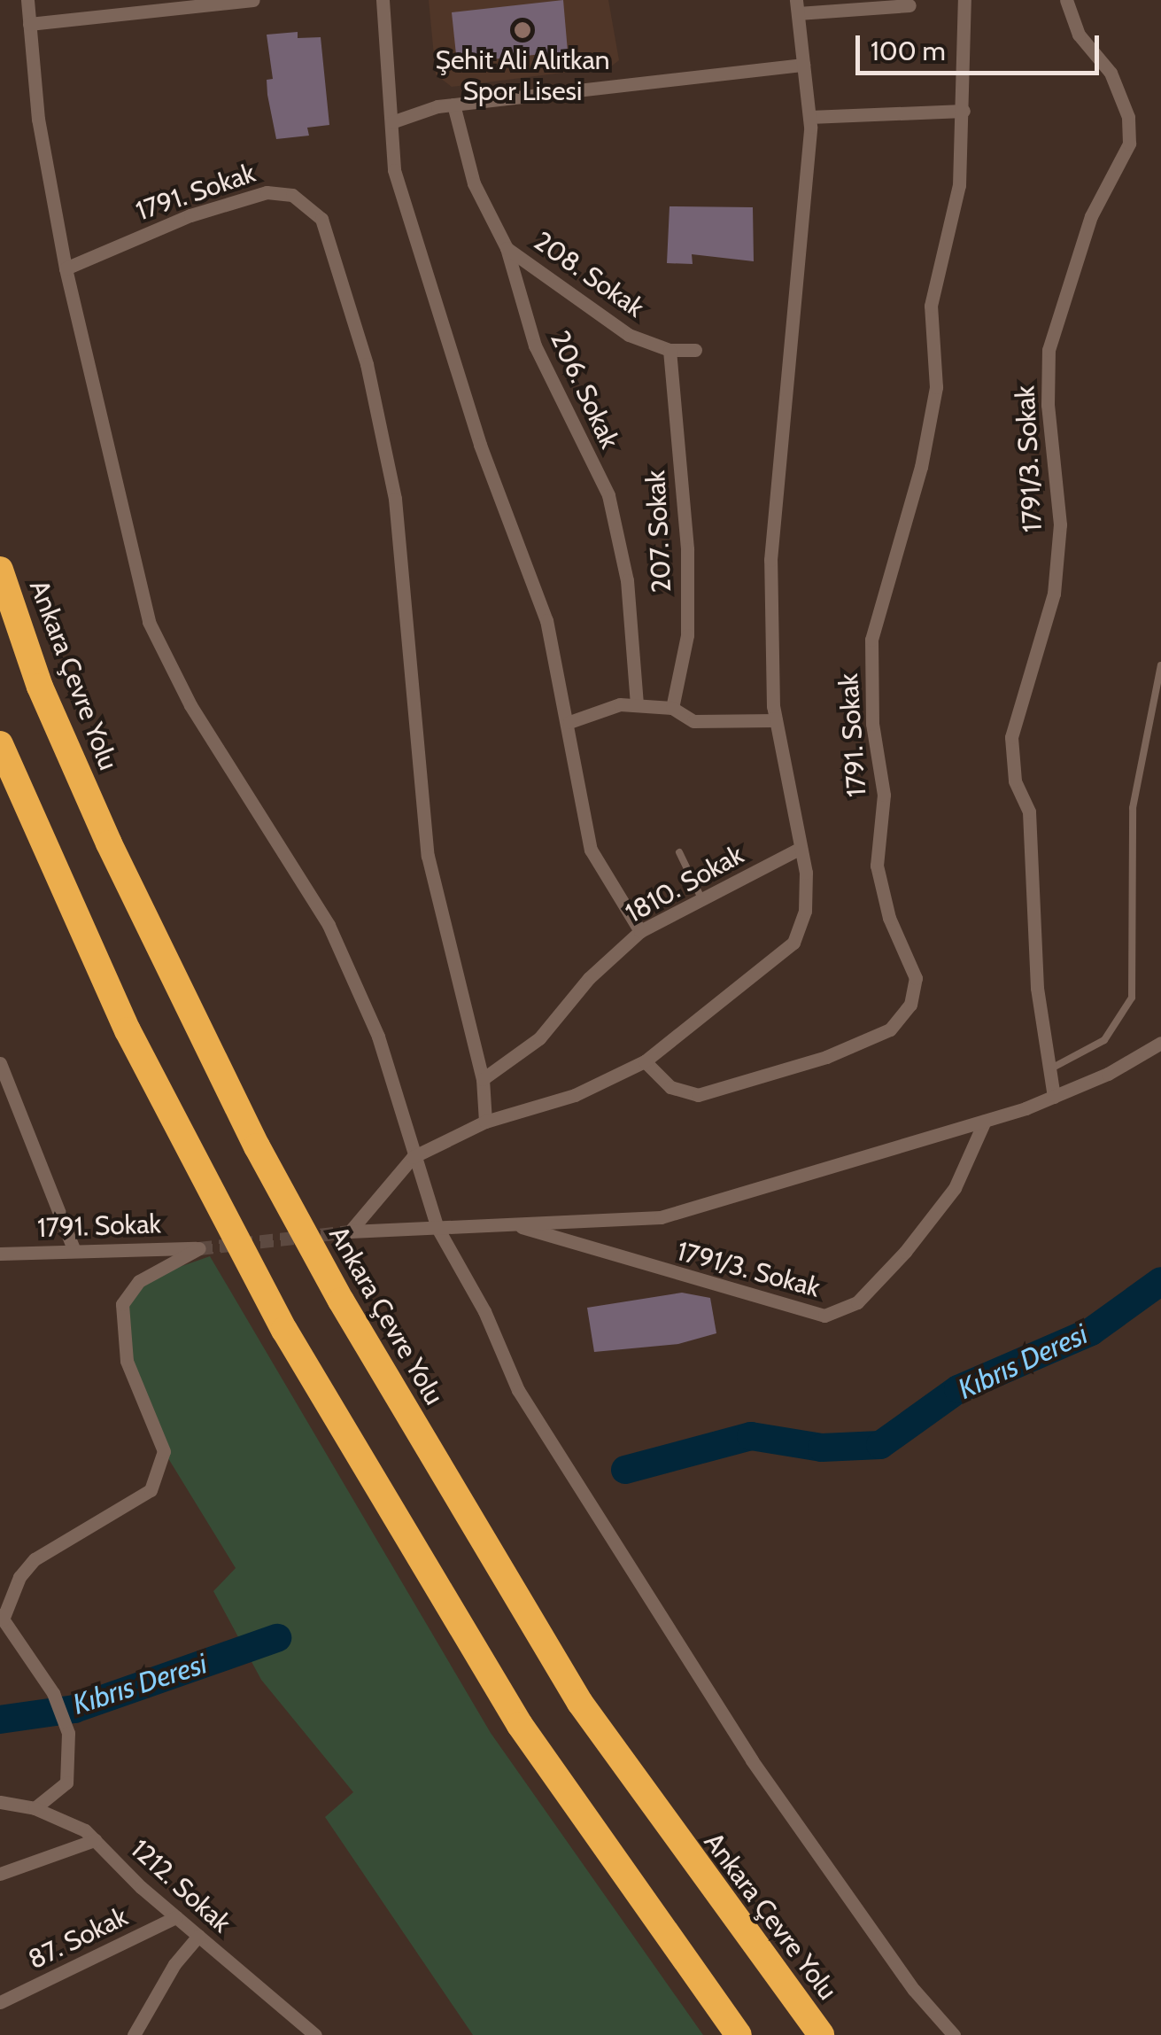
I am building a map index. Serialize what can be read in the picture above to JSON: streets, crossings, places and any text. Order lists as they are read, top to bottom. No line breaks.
{"streets":{"highway":["Ankara Çevre Yolu"],"street":["1791. Sokak","208. Sokak","206. Sokak","1791/3. Sokak","207. Sokak","1810. Sokak","1212. Sokak","87. Sokak"]},"crossings":[["1791. Sokak","1810. Sokak"],["208. Sokak","206. Sokak"],["208. Sokak","207. Sokak"],["1212. Sokak","87. Sokak"]],"water":["Kıbrıs Deresi"],"places":["Şehit Ali Alıtkan Spor Lisesi"],"scale_bar":"100 m"}
